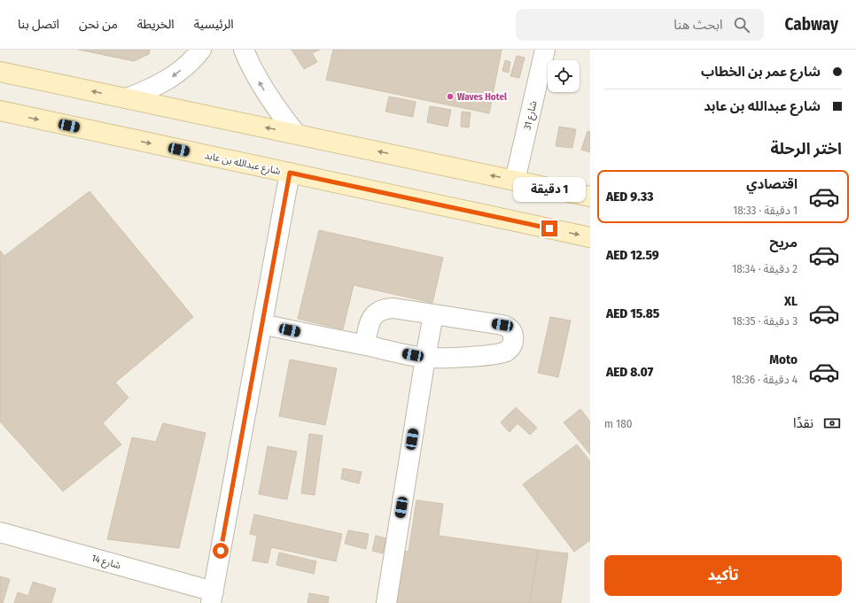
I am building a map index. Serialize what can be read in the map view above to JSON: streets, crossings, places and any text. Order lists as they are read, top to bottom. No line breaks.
{"streets":{"main road":["شارع عبدالله بن عابد"],"street":["شارع 31","شارع 14"]},"places":["Waves Hotel"],"page":{"header":"Cabway","search":"ابحث هنا","nav":["الرئيسية","الخريطة","من نحن","اتصل بنا"],"banner":["شارع عمر بن الخطاب","شارع عبدالله بن عابد"],"heading":"اختر الرحلة","list":[{"name":"اقتصادي","note":"1 دقيقة · 18:33","value":"AED 9.33"},{"name":"مريح","note":"2 دقيقة · 18:34","value":"AED 12.59"},{"name":"XL","note":"3 دقيقة · 18:35","value":"AED 15.85"},{"name":"Moto","note":"4 دقيقة · 18:36","value":"AED 8.07"}],"bubble":"1 دقيقة","pay":["نقدًا","180 m"],"buttons":"تأكيد"}}
